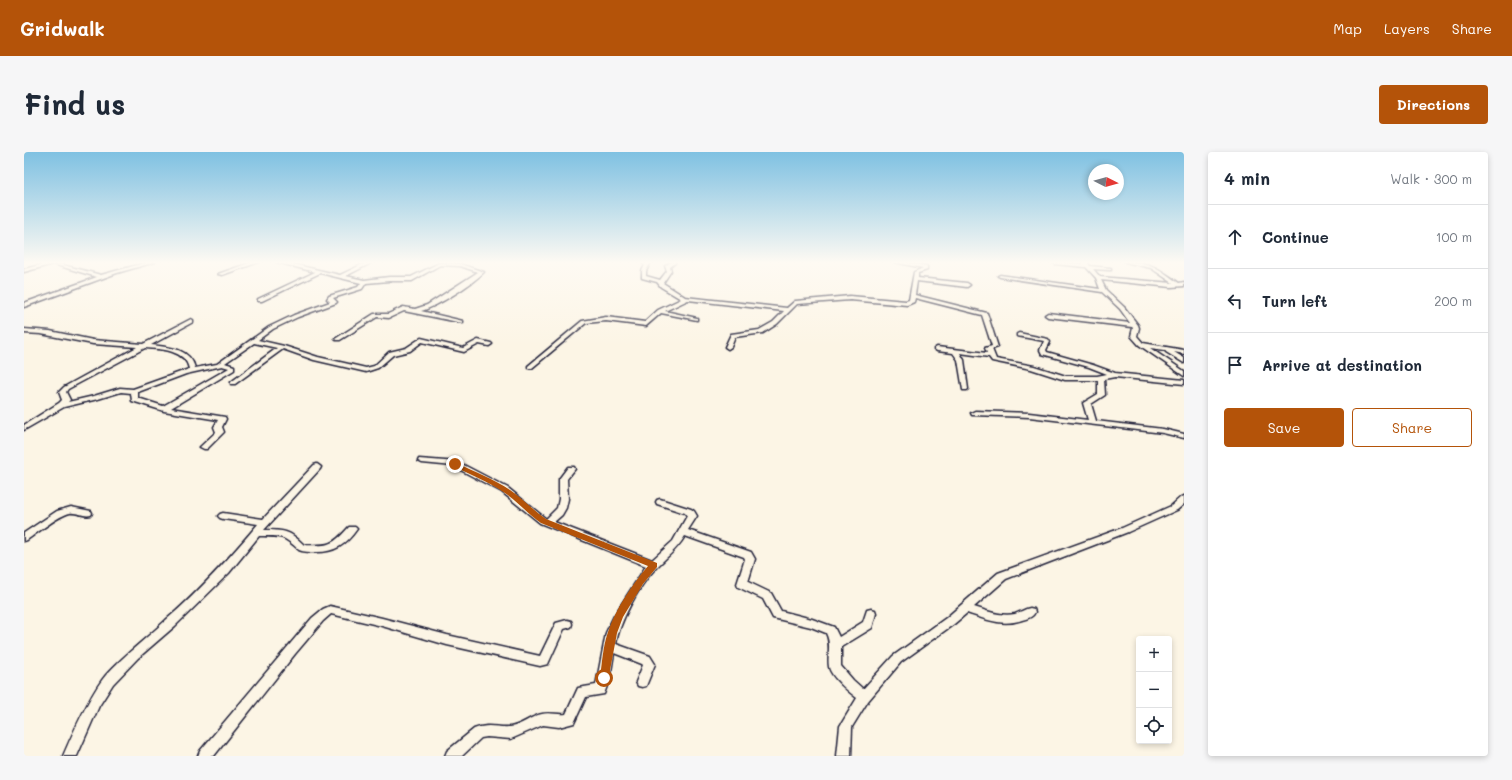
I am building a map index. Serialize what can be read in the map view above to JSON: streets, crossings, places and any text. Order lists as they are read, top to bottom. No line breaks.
{"north":"right","page":{"header":"Gridwalk","nav":["Map","Layers","Share"],"buttons":["Directions",["Save","Share"]],"title":"Find us","heading":["4 min","Walk · 300 m"],"list":[["Continue","100 m"],["Turn left","200 m"],"Arrive at destination"],"map_buttons":["+","−"]}}
